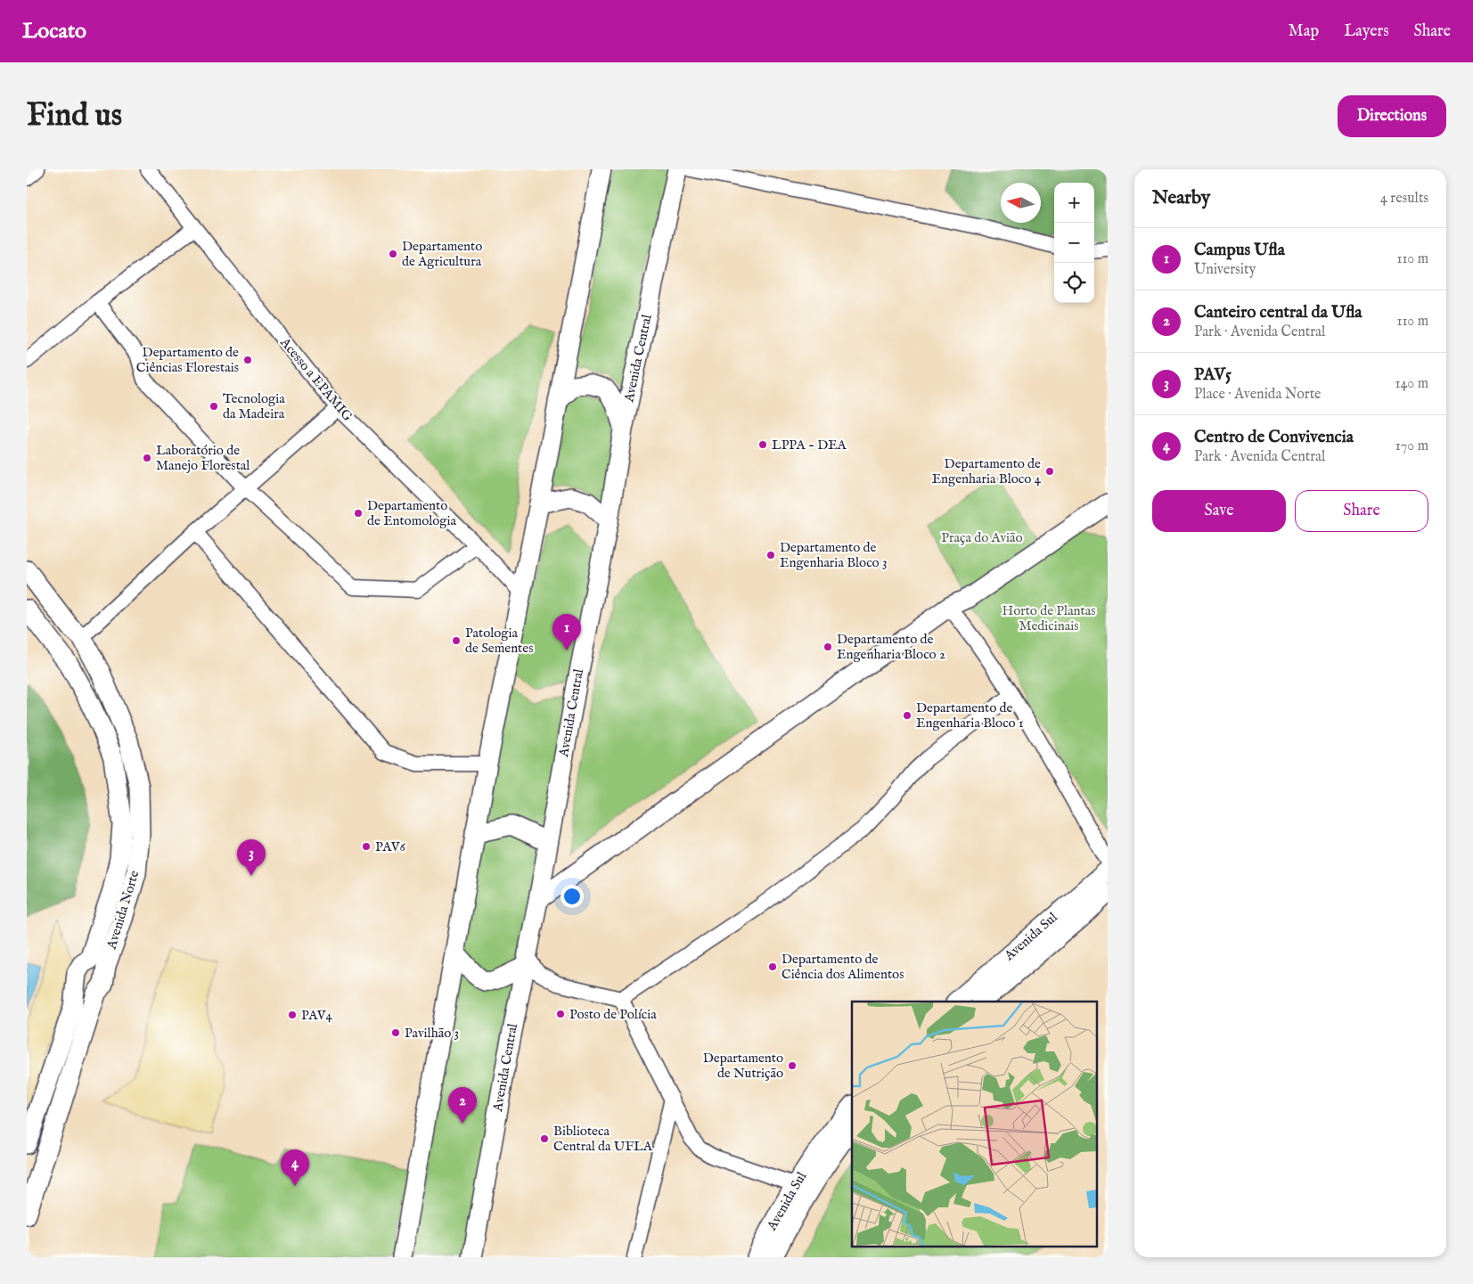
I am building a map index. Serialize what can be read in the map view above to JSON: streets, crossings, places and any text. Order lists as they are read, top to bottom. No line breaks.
{"streets":{"street":["Avenida Central","Acesso a EPAMIG","Avenida Norte","Avenida Sul"]},"parks":["Praça do Avião","Horto de Plantas Medicinais"],"places":["Departamento de Agricultura","Departamento de Ciências Florestais","Tecnologia da Madeira","LPPA - DEA","Laboratório de Manejo Florestal","Departamento de Engenharia Bloco 4","Departamento de Entomologia","Departamento de Engenharia Bloco 3","Patologia de Sementes","Departamento de Engenharia Bloco 2","Departamento de Engenharia Bloco 1","PAV6","Departamento de Ciência dos Alimentos","Posto de Polícia","PAV4","Pavilhão 3","Departamento de Nutrição","Biblioteca Central da UFLA"],"north":"left","page":{"header":"Locato","nav":["Map","Layers","Share"],"buttons":["Directions",["Save","Share"]],"title":"Find us","heading":["Nearby","4 results"],"map_buttons":["+","−"],"list":[{"mark":"1","name":"Campus Ufla","note":"University","value":"110 m"},{"mark":"2","name":"Canteiro central da Ufla","note":"Park · Avenida Central","value":"110 m"},{"mark":"3","name":"PAV5","note":"Place · Avenida Norte","value":"140 m"},{"mark":"4","name":"Centro de Convivencia","note":"Park · Avenida Central","value":"170 m"}],"pins":["1","3","2","4"]}}
